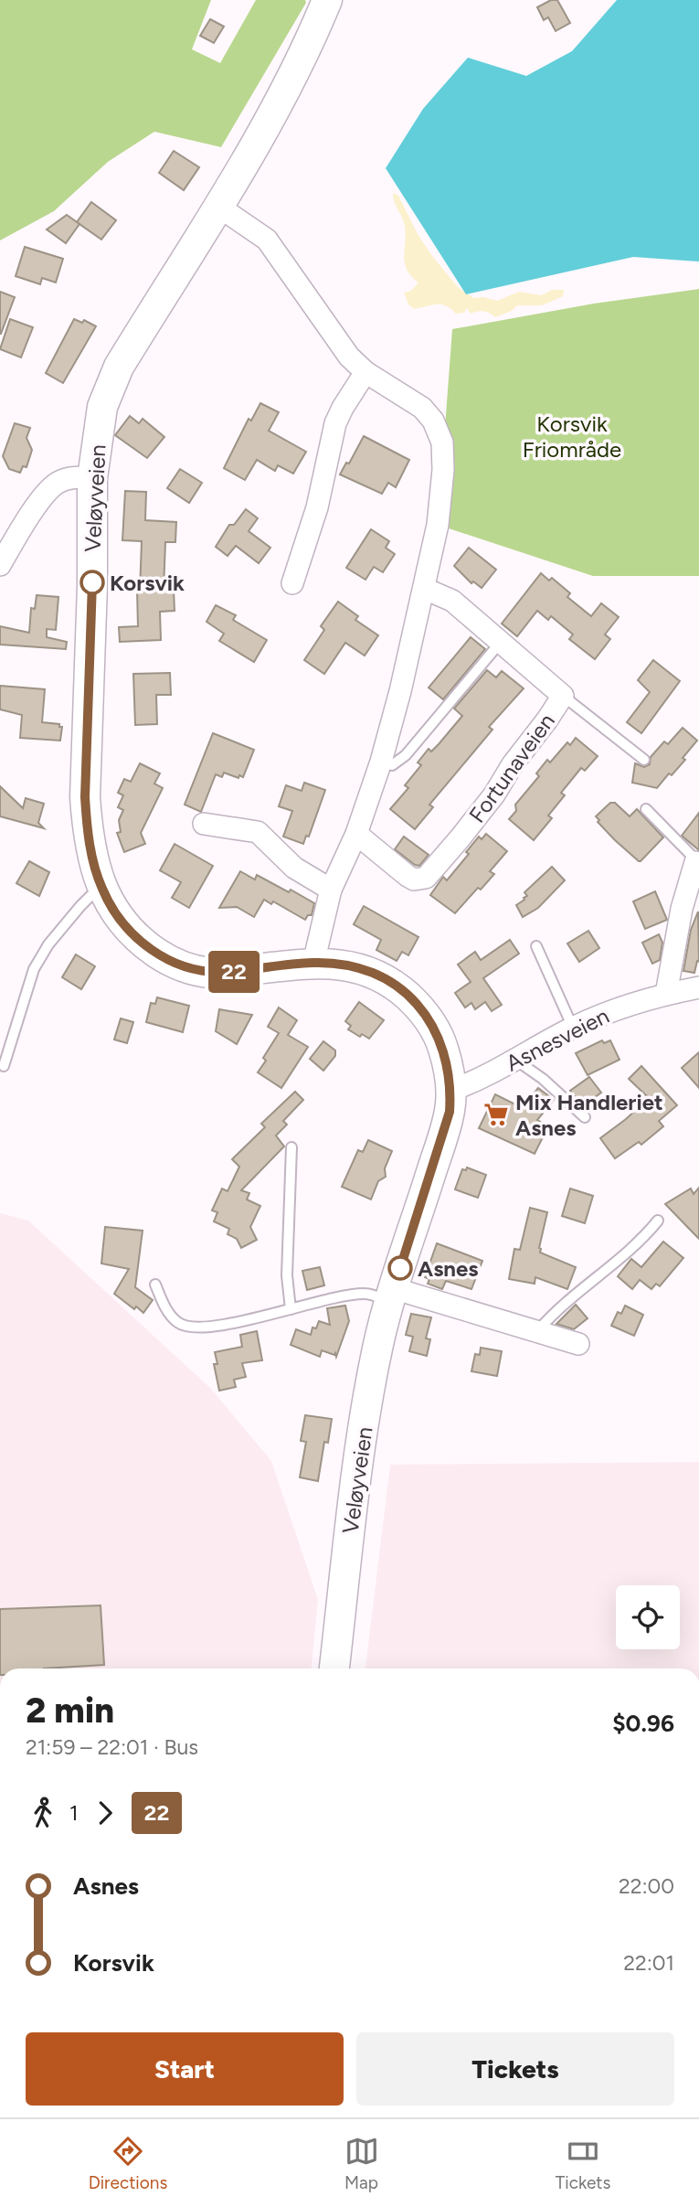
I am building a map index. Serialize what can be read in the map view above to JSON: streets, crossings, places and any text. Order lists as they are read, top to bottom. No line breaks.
{"streets":{"main road":["Veløyveien"],"street":["Fortunaveien","Asnesveien"]},"crossings":[["Veløyveien","Asnesveien"]],"parks":["Korsvik Friområde"],"places":{"other":["Korsvik","Asnes"],"supermarket":["Mix Handleriet Asnes"]},"lines":["bus line 22"],"page":{"on_map":"22","heading":["2 min","21:59 – 22:01 · Bus","$0.96"],"legs":["1","22"],"list":[{"name":"Asnes","value":"22:00"},{"name":"Korsvik","value":"22:01"}],"buttons":["Start","Tickets"],"tabs":["Directions","Map","Tickets"]}}
